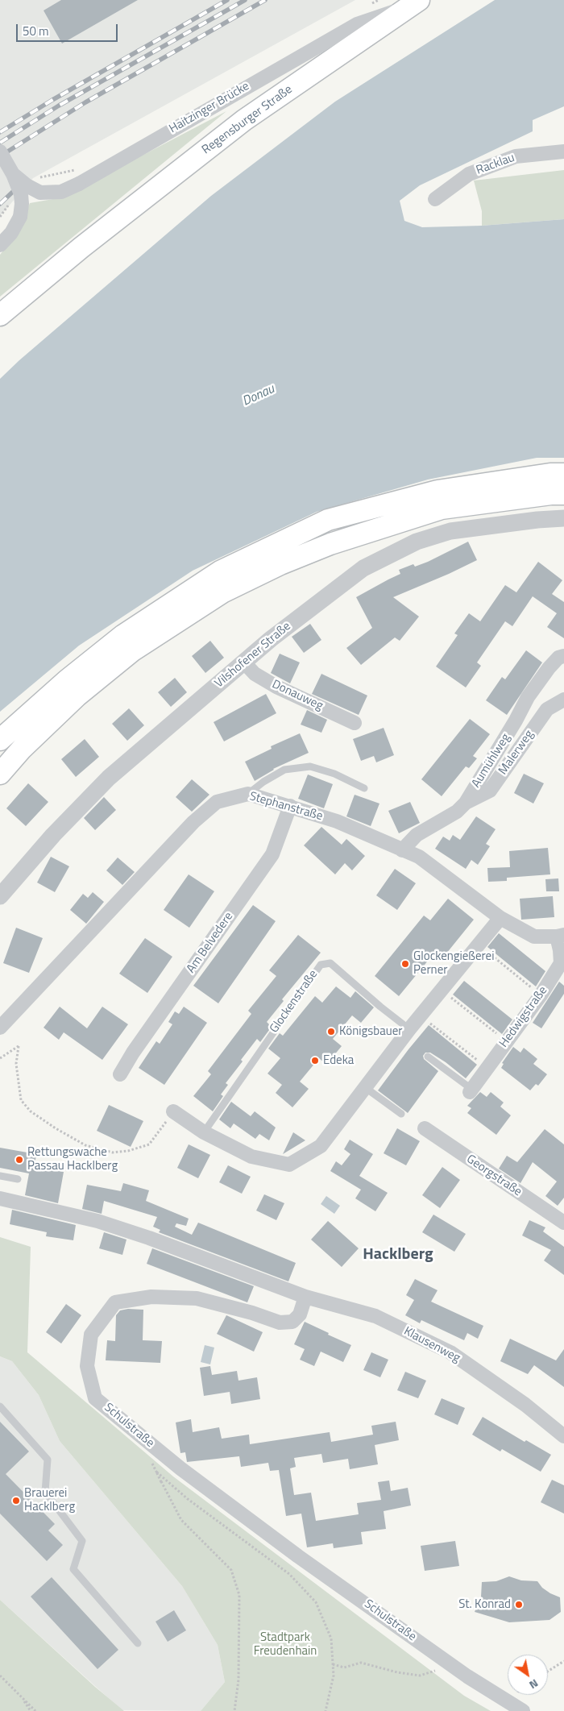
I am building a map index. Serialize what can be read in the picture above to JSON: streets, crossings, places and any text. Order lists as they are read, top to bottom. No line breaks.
{"streets":{"main road":["Regensburger Straße"],"street":["Haitzinger Brücke","Racklau","Vilshofener Straße","Donauweg","Malerweg","Aumühlweg","Stephanstraße","Am Belvedere","Hedwigstraße","Georgstraße","Klausenweg","Schulstraße"],"lane":["Glockenstraße"]},"crossings":[["Haitzinger Brücke","Regensburger Straße"],["Vilshofener Straße","Donauweg"],["Malerweg","Aumühlweg"],["Aumühlweg","Stephanstraße"],["Stephanstraße","Am Belvedere"],["Stephanstraße","Hedwigstraße"],["Klausenweg","Schulstraße"]],"districts":["Hacklberg"],"water":["Donau"],"parks":["Stadtpark Freudenhain"],"places":["Glockengießerei Perner","Königsbauer","Edeka","Rettungswache Passau Hacklberg","Brauerei Hacklberg","St. Konrad"],"scale_bar":"50 m","north":"bottom right"}
